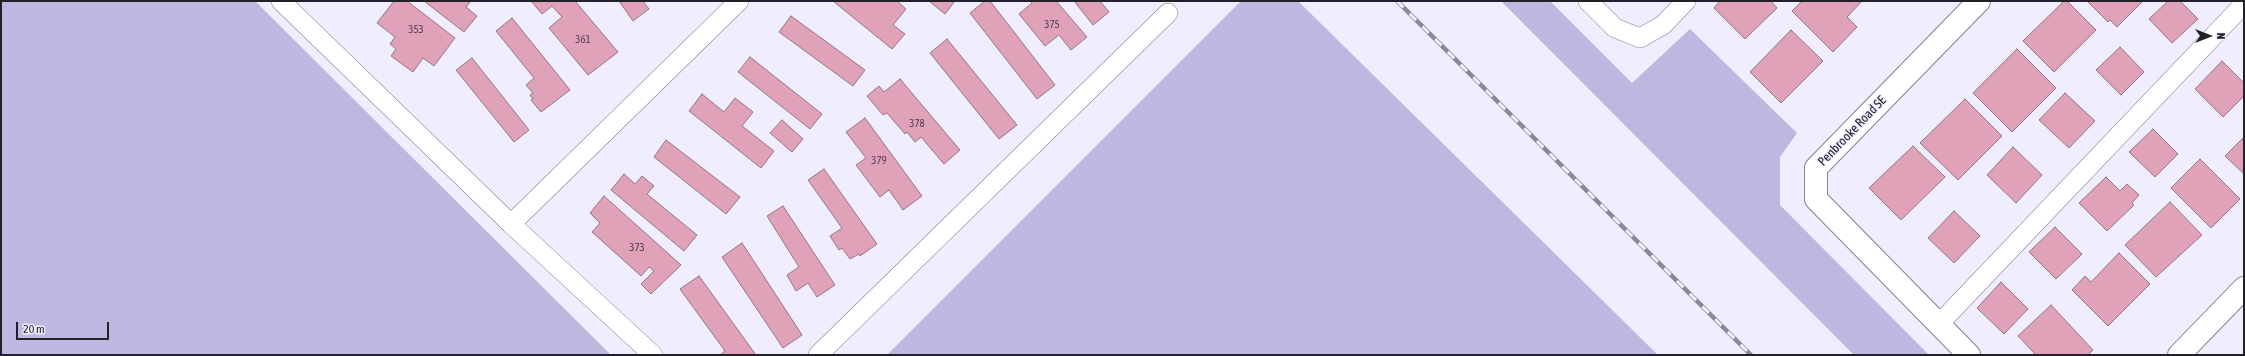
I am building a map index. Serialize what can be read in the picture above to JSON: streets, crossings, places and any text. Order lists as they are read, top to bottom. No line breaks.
{"streets":{"street":["Penbrooke Road SE"]},"house_numbers":["375","353","361","378","379","373"],"scale_bar":"20 m","north":"right"}
